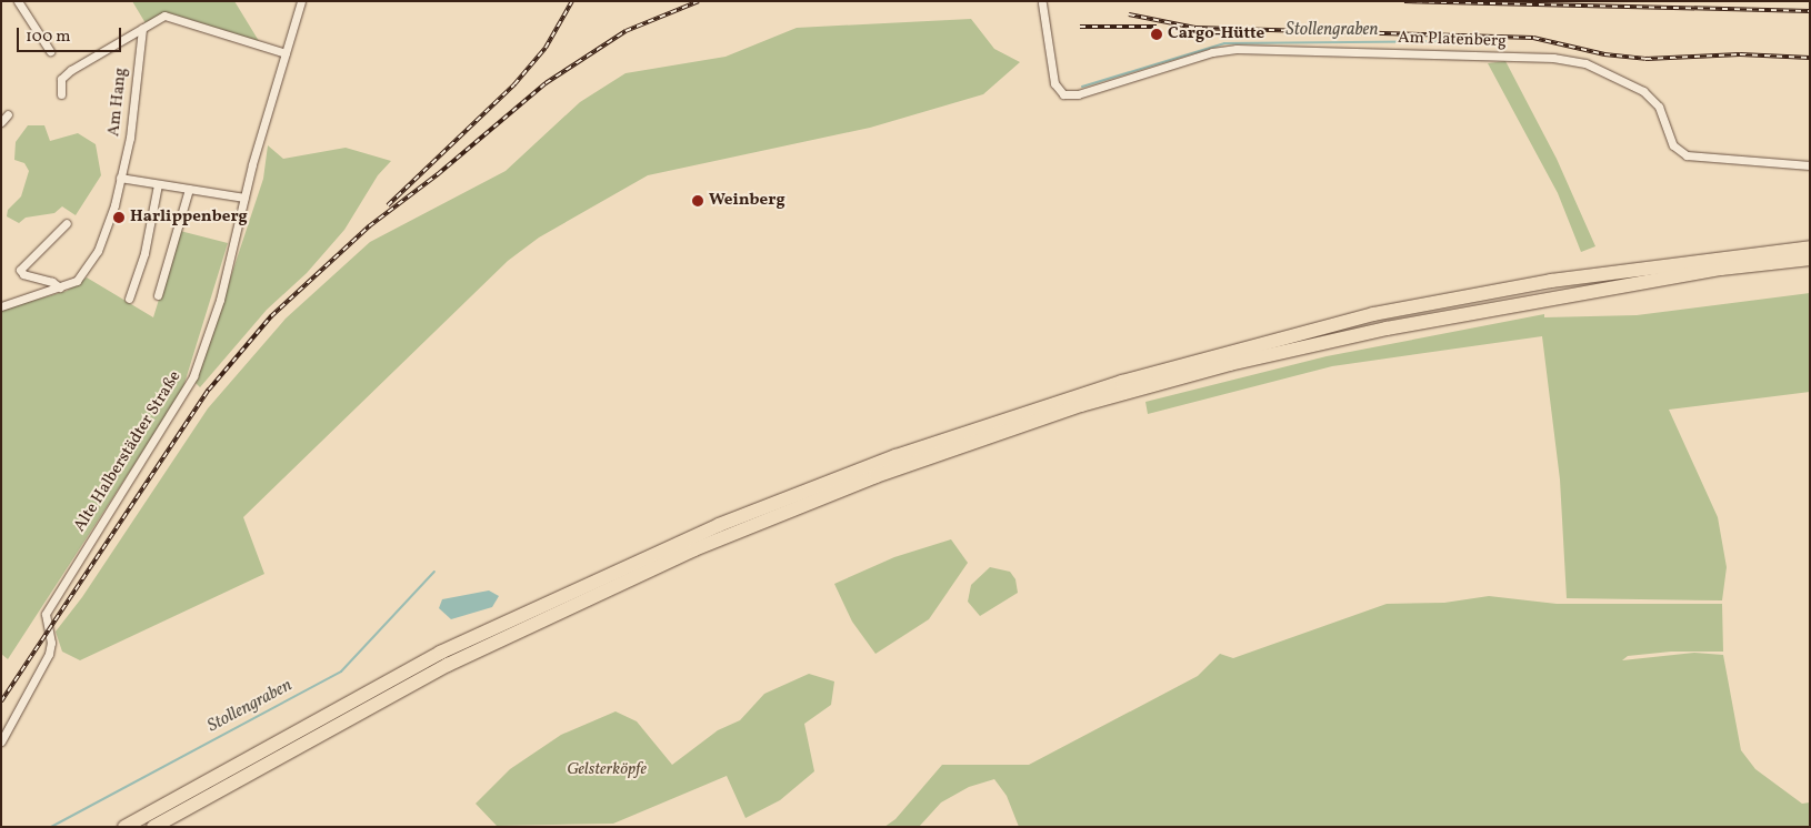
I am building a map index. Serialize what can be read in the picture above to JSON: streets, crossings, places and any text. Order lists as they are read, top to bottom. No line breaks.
{"streets":{"street":["Am Platenberg","Am Hang","Alte Halberstädter Straße"]},"crossings":[["Am Hang","Alte Halberstädter Straße"]],"water":["Stollengraben"],"parks":["Gelsterköpfe"],"places":["Cargo-Hütte","Weinberg","Harlippenberg"],"scale_bar":"100 m"}
